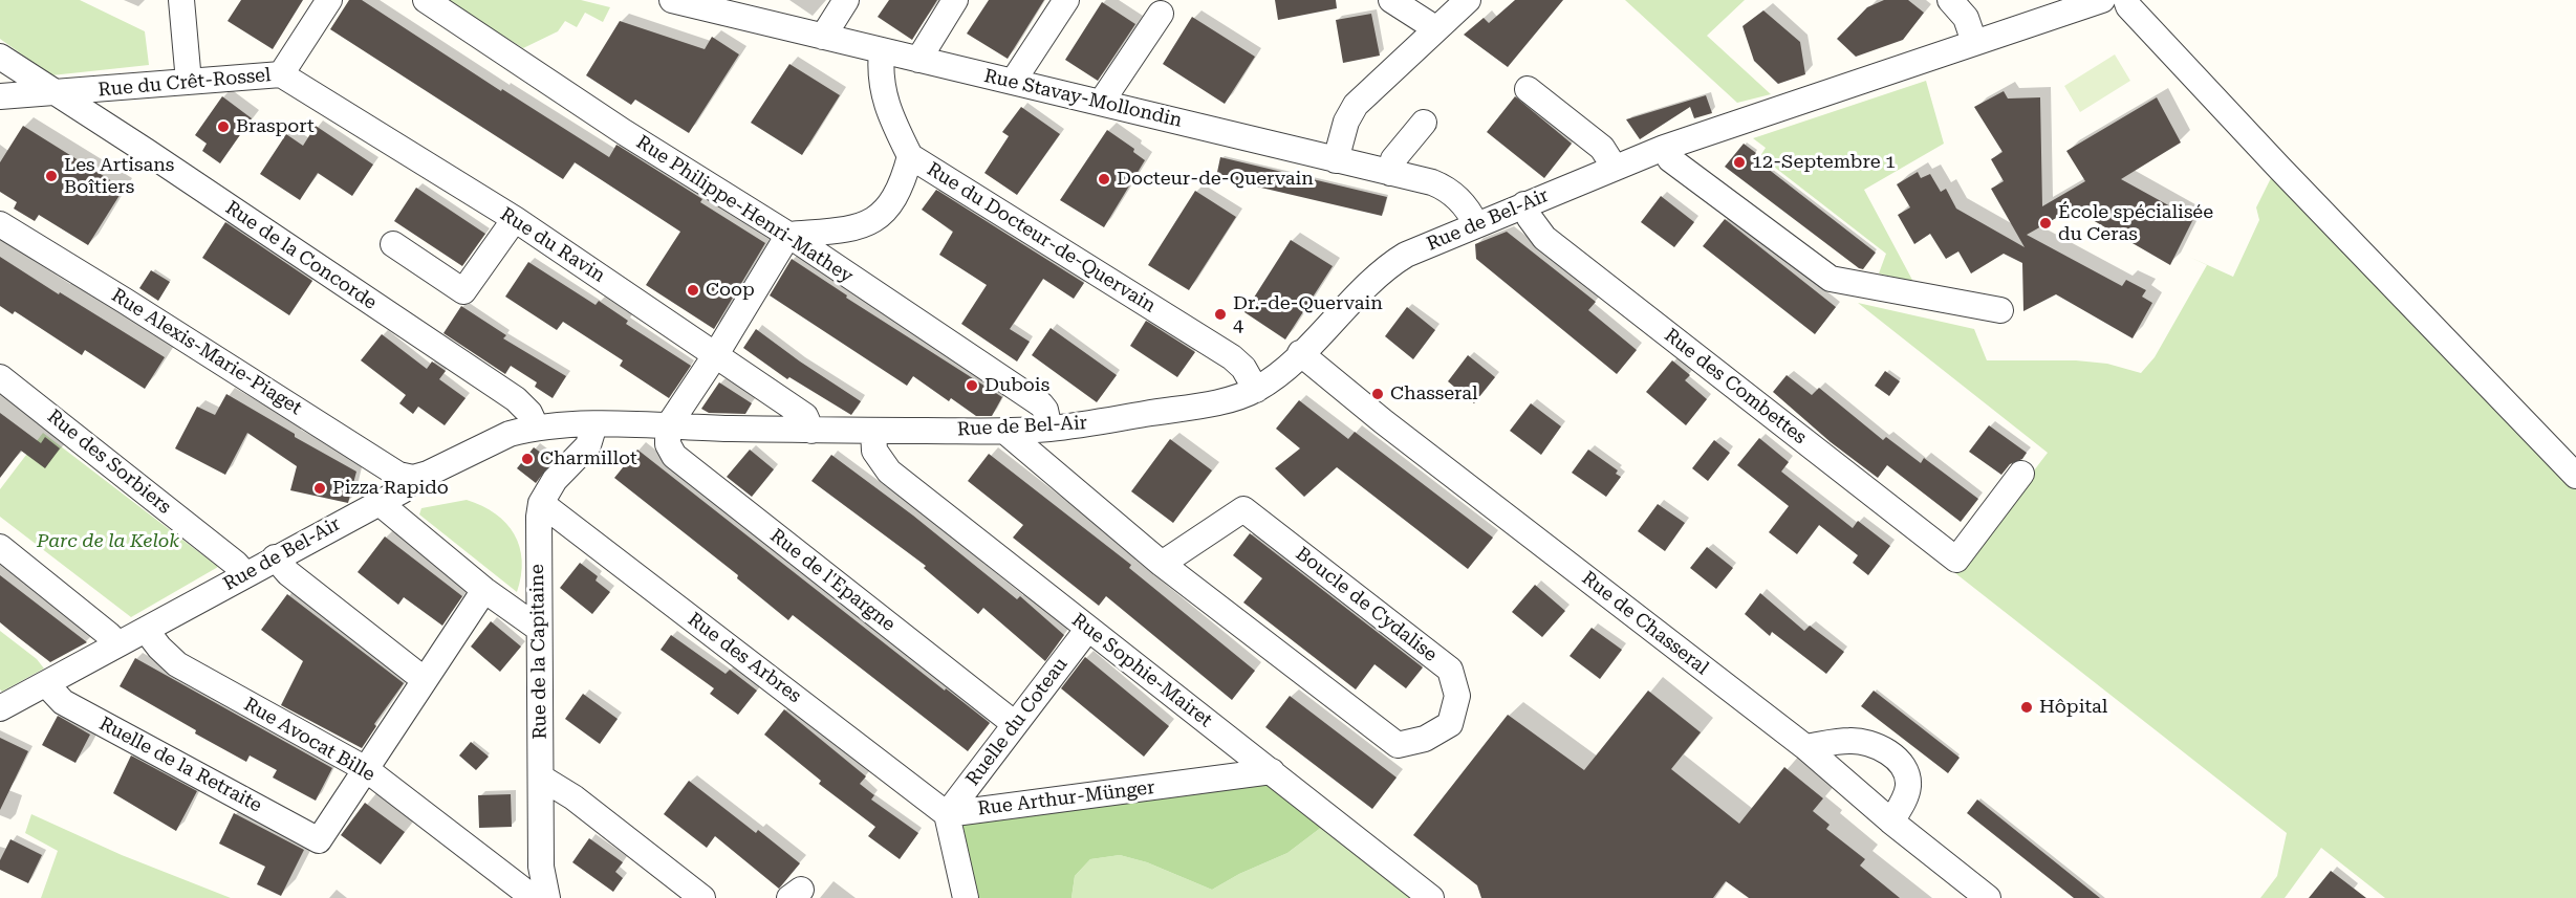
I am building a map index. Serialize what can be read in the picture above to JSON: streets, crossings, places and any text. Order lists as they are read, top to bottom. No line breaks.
{"streets":{"street":["Rue du Crêt-Rossel","Rue Stavay-Mollondin","Rue Philippe-Henri-Mathey","Rue de Bel-Air","Rue du Docteur-de-Quervain","Rue du Ravin","Rue de la Concorde","Rue Alexis-Marie-Piaget","Rue des Combettes","Rue des Sorbiers","Rue de l'Epargne","Boucle de Cydalise","Rue de Chasseral","Rue de la Capitaine","Rue des Arbres","Rue Sophie-Mairet","Ruelle du Coteau","Rue Avocat Bille","Ruelle de la Retraite","Rue Arthur-Münger"]},"crossings":[["Rue du Crêt-Rossel","Rue du Ravin"],["Rue du Crêt-Rossel","Rue de la Concorde"],["Rue Stavay-Mollondin","Rue de Bel-Air"],["Rue Stavay-Mollondin","Rue du Docteur-de-Quervain"],["Rue Philippe-Henri-Mathey","Rue de Bel-Air"],["Rue de Bel-Air","Rue du Docteur-de-Quervain"],["Rue de Bel-Air","Rue du Ravin"],["Rue de Bel-Air","Rue de la Concorde"],["Rue de Bel-Air","Rue Alexis-Marie-Piaget"],["Rue de Bel-Air","Rue des Combettes"],["Rue de Bel-Air","Rue des Sorbiers"],["Rue de Bel-Air","Rue de l'Epargne"],["Rue de Bel-Air","Boucle de Cydalise"],["Rue de Bel-Air","Rue de Chasseral"],["Rue de Bel-Air","Rue de la Capitaine"],["Rue de Bel-Air","Rue Sophie-Mairet"],["Rue de Bel-Air","Rue Avocat Bille"],["Rue de Bel-Air","Ruelle de la Retraite"],["Rue de l'Epargne","Ruelle du Coteau"],["Rue de la Capitaine","Rue des Arbres"],["Rue des Arbres","Ruelle du Coteau"],["Rue des Arbres","Rue Arthur-Münger"],["Rue Sophie-Mairet","Ruelle du Coteau"],["Rue Sophie-Mairet","Rue Arthur-Münger"],["Ruelle du Coteau","Rue Arthur-Münger"],["Rue Avocat Bille","Ruelle de la Retraite"]],"parks":["Parc de la Kelok"],"places":["Brasport","12-Septembre 1","Les Artisans Boîtiers","Docteur-de-Quervain","École spécialisée du Ceras","Coop","Dr.-de-Quervain 4","Dubois","Chasseral","Charmillot","Pizza Rapido","Hôpital"]}
